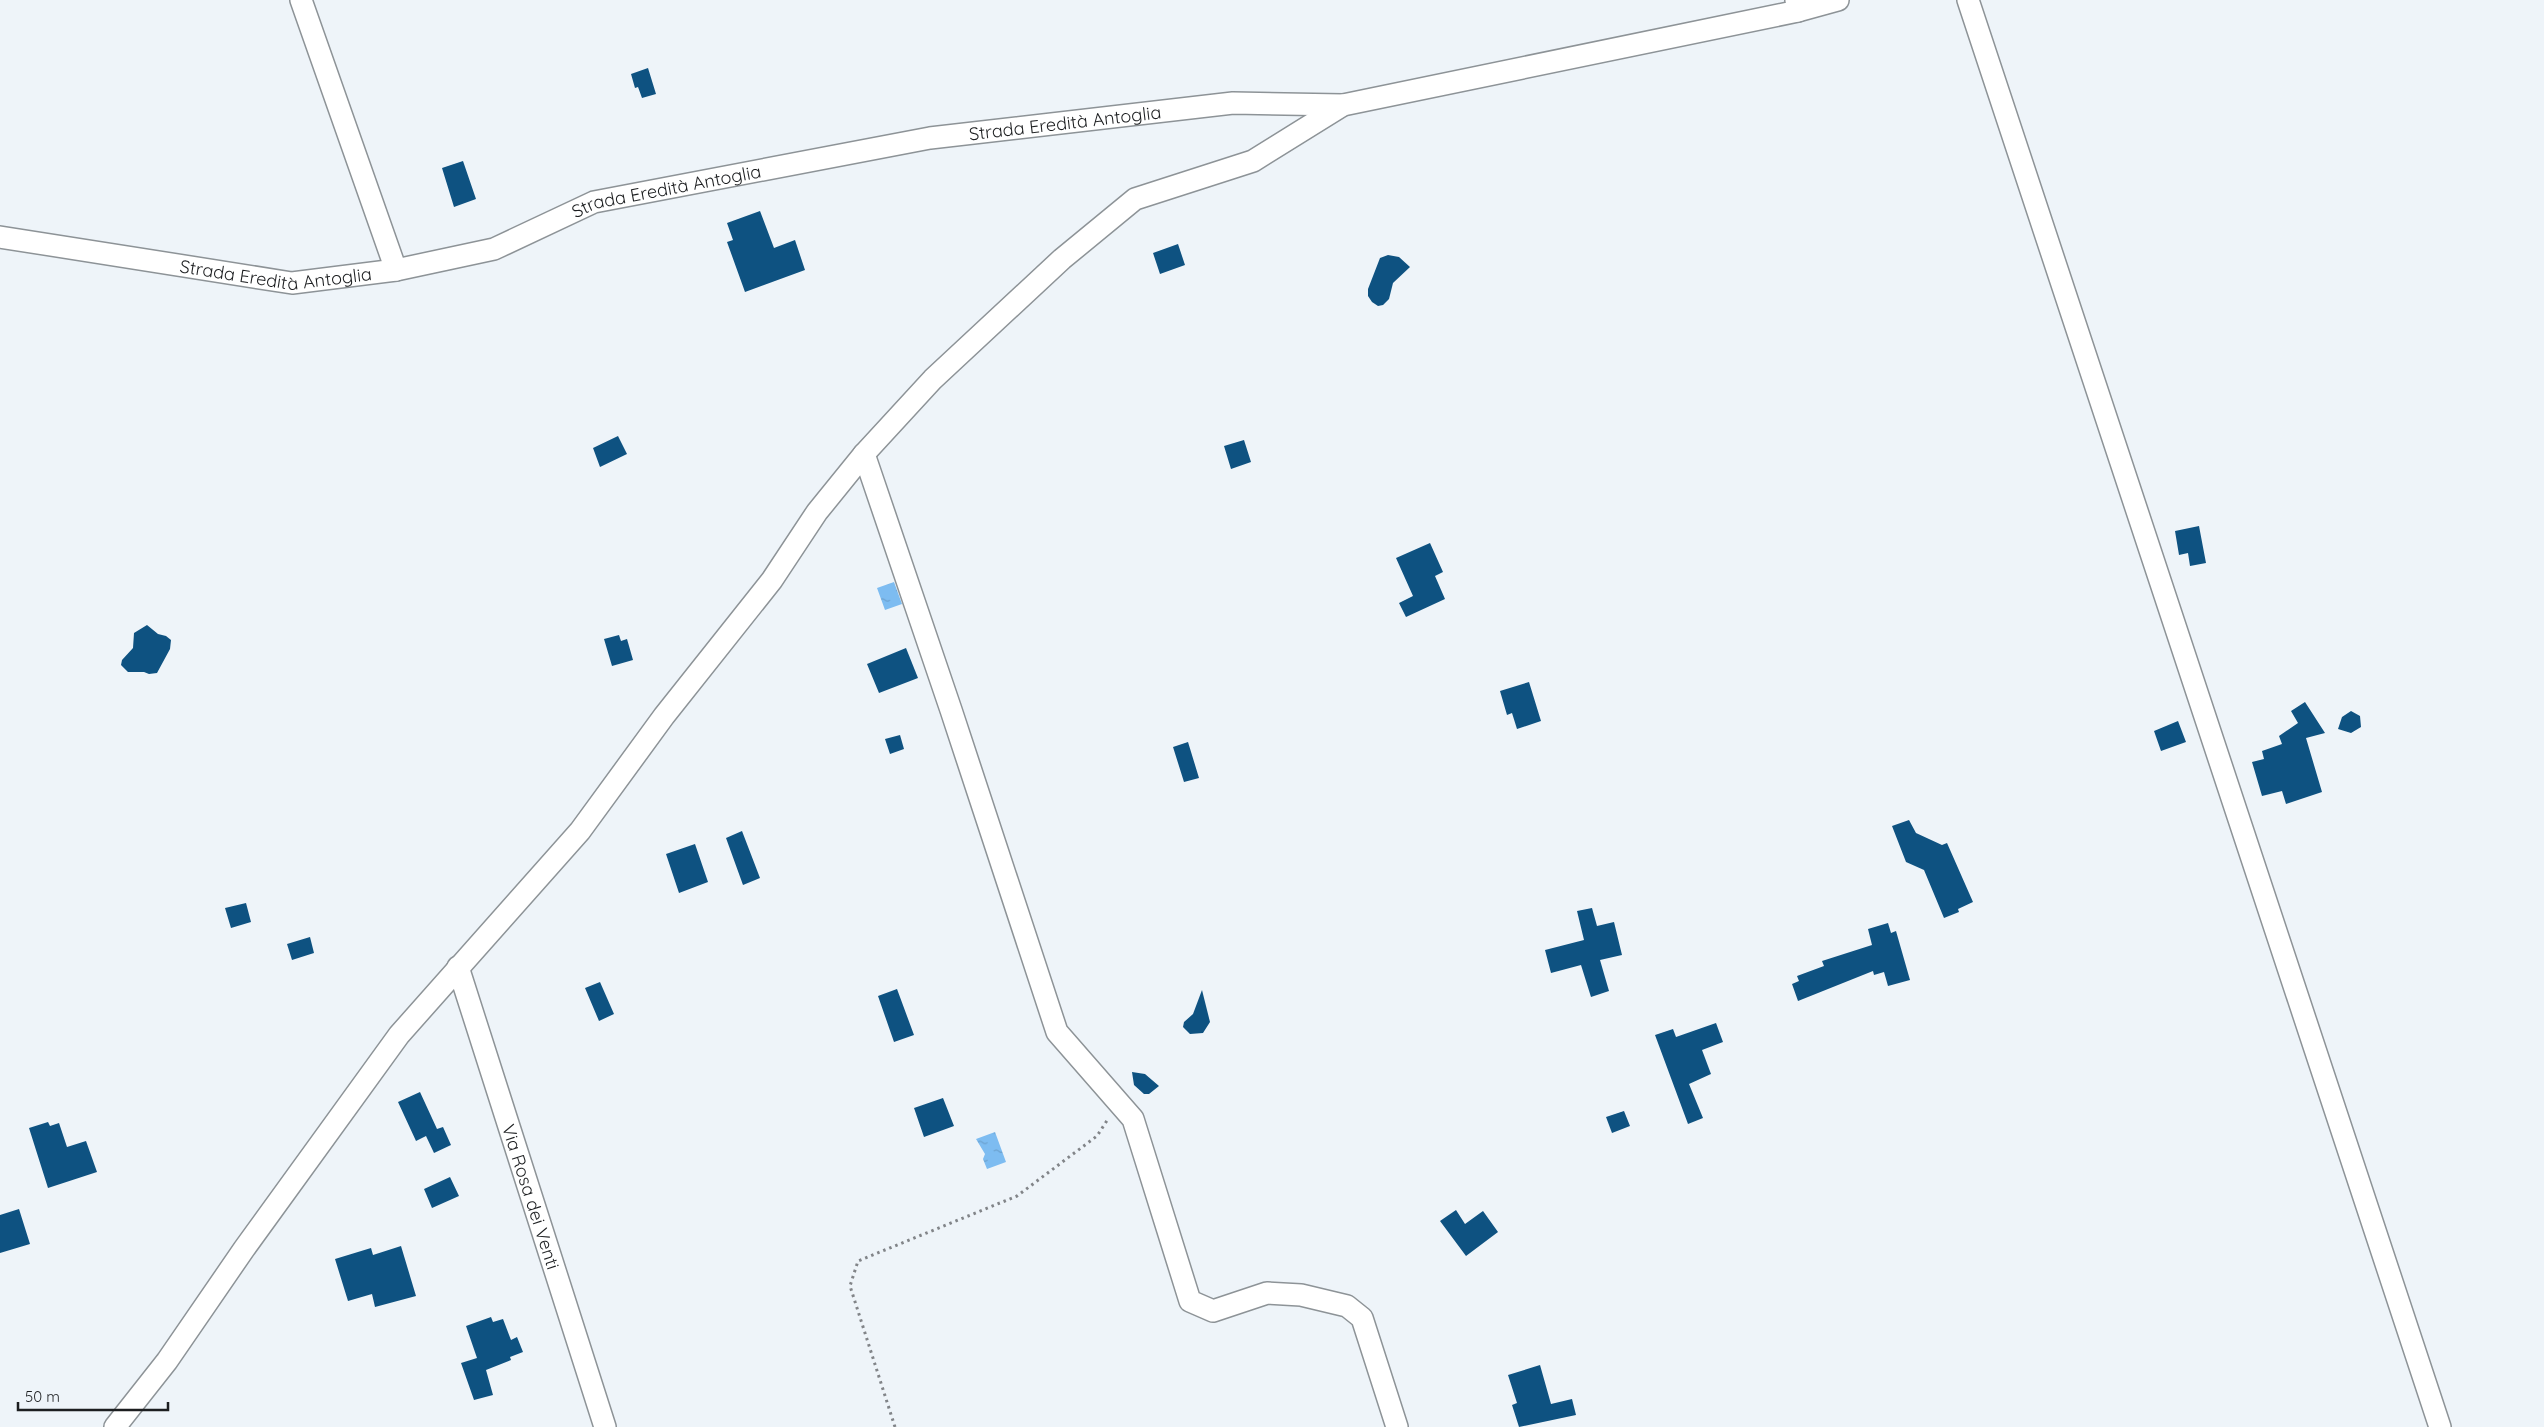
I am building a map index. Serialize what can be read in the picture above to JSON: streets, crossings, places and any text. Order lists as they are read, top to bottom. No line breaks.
{"streets":{"street":["Strada Eredità Antoglia","Via Rosa dei Venti"]},"scale_bar":"50 m"}
